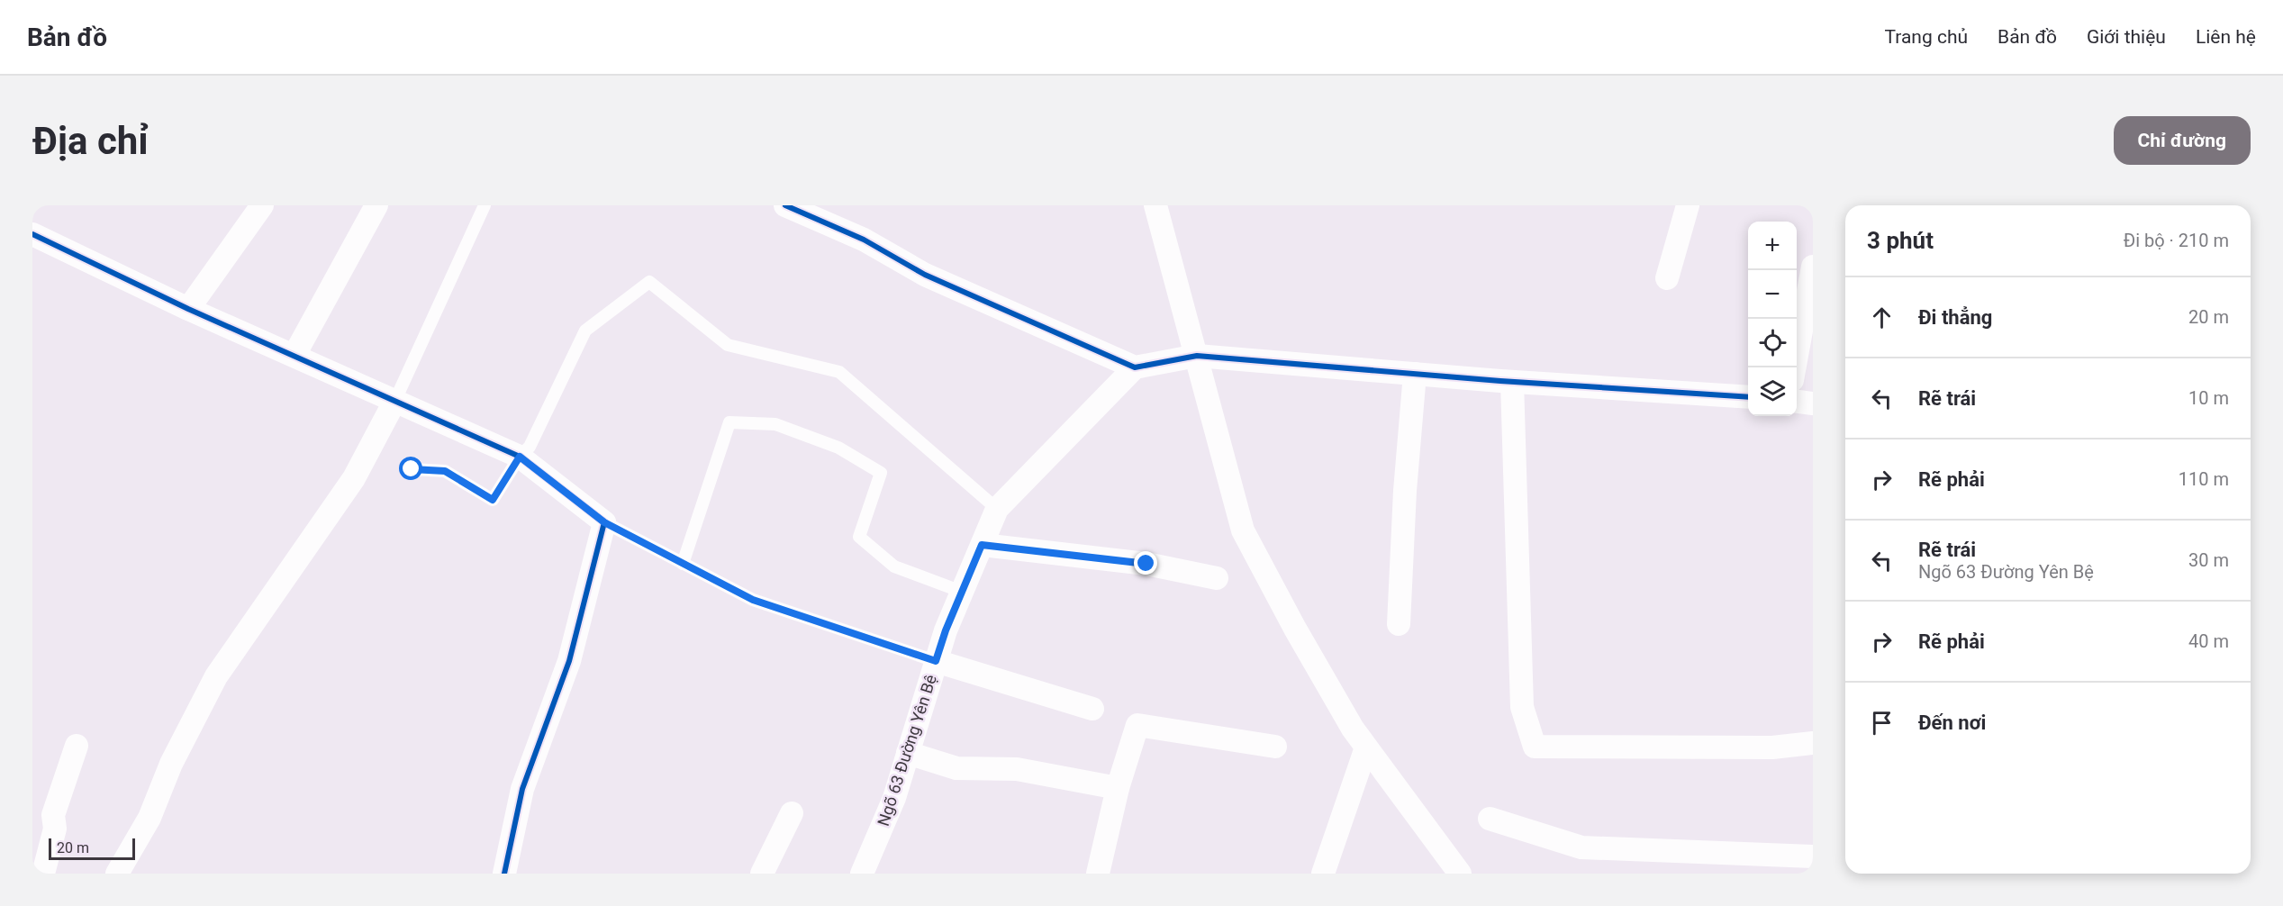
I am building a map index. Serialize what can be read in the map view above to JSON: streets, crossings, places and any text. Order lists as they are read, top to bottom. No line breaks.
{"streets":{"street":["Ngõ 63 Đường Yên Bệ"]},"scale_bar":"20 m","page":{"header":"Bản đồ","nav":["Trang chủ","Bản đồ","Giới thiệu","Liên hệ"],"buttons":"Chỉ đường","title":"Địa chỉ","heading":["3 phút","Đi bộ · 210 m"],"map_buttons":["+","−"],"list":[["Đi thẳng","20 m"],["Rẽ trái","10 m"],["Rẽ phải","110 m"],["Rẽ trái","Ngõ 63 Đường Yên Bệ","30 m"],["Rẽ phải","40 m"],"Đến nơi"],"scale":"20 m"}}
